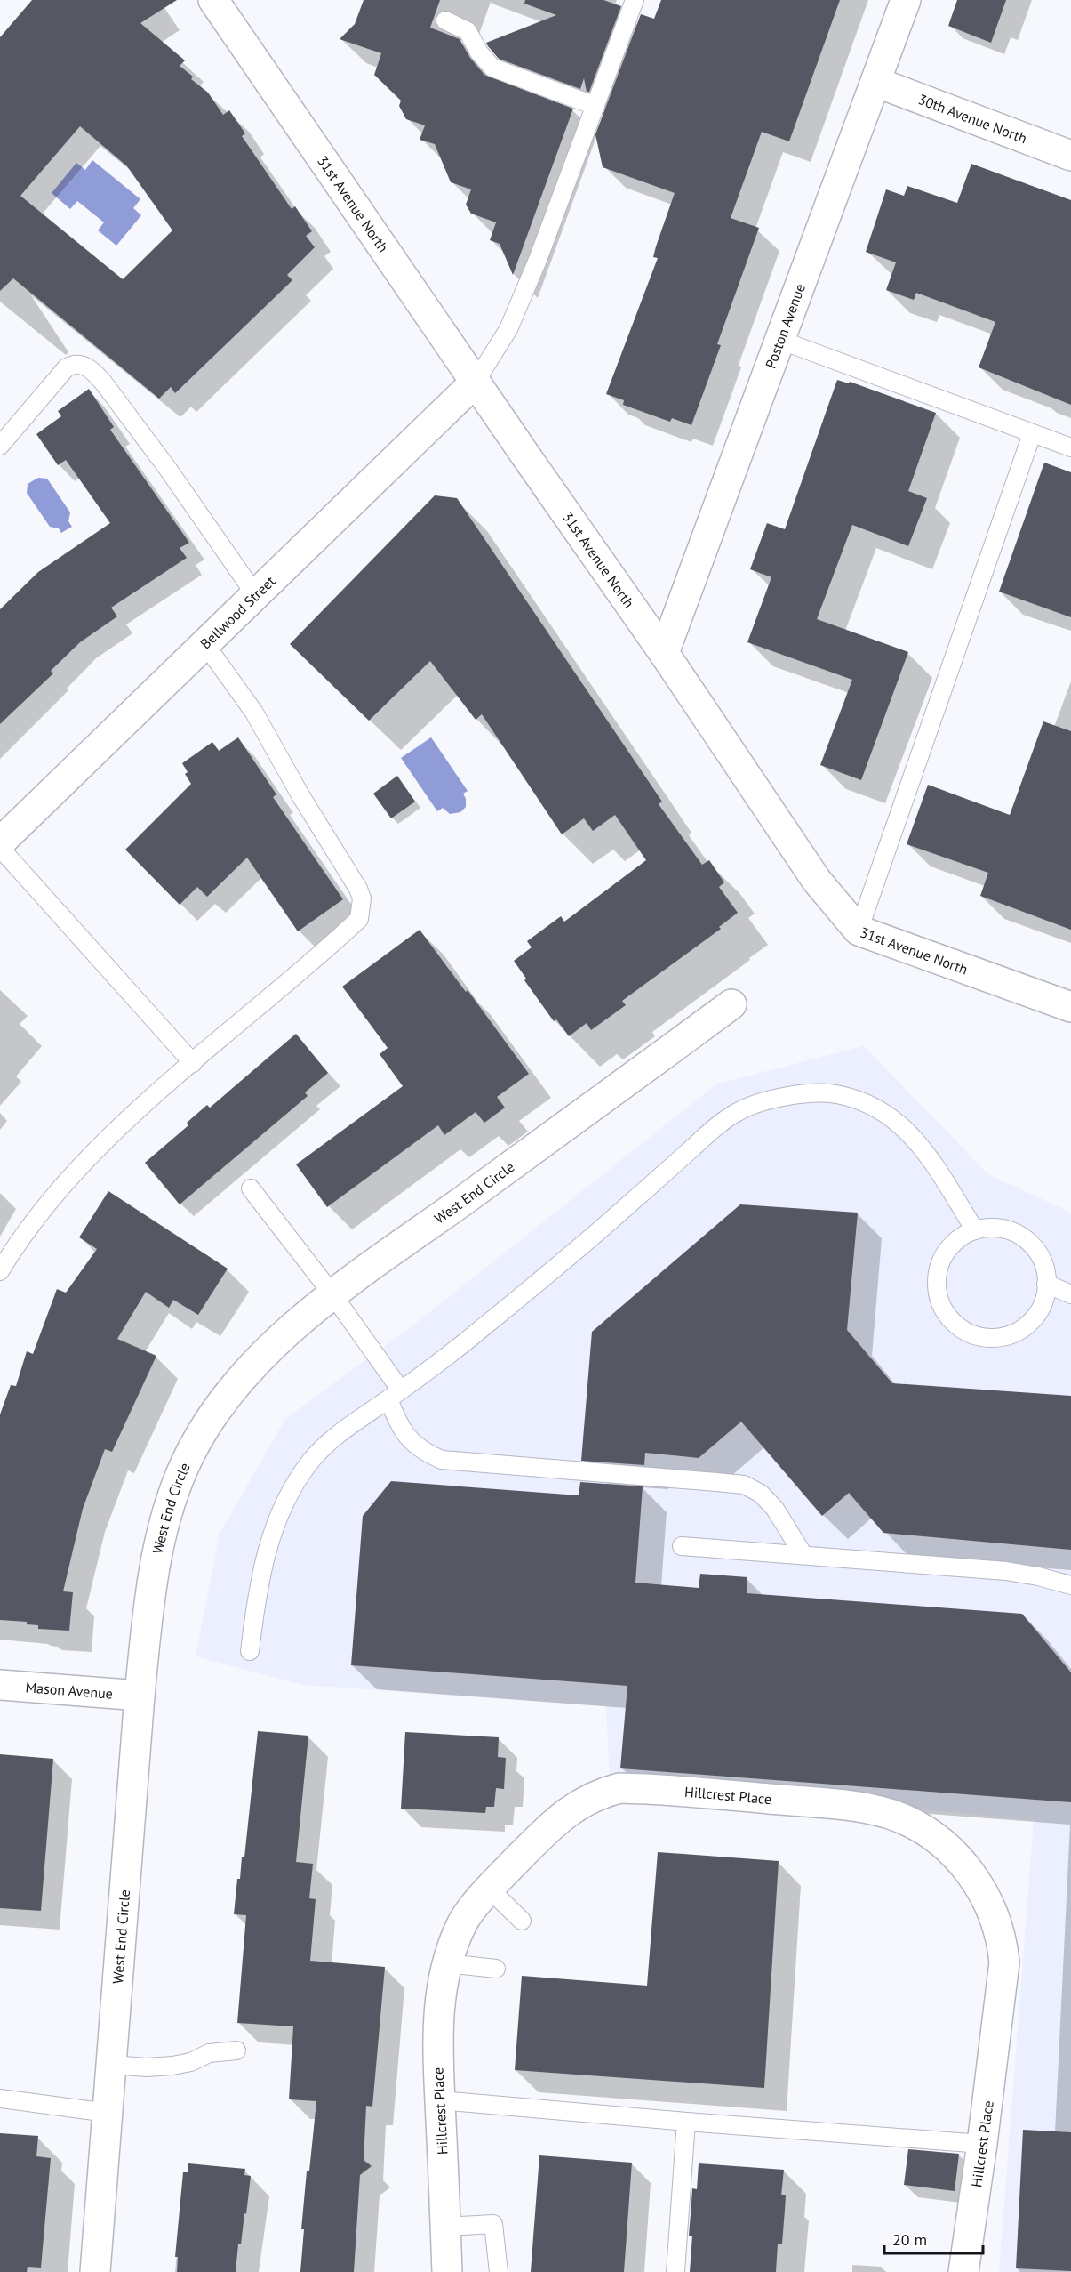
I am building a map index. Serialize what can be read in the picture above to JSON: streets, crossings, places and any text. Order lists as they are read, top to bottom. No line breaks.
{"streets":{"street":["30th Avenue North","31st Avenue North","Poston Avenue","Bellwood Street","West End Circle","Mason Avenue","Hillcrest Place"]},"crossings":[["30th Avenue North","Poston Avenue"],["31st Avenue North","Poston Avenue"],["31st Avenue North","Bellwood Street"],["West End Circle","Mason Avenue"]],"scale_bar":"20 m"}
